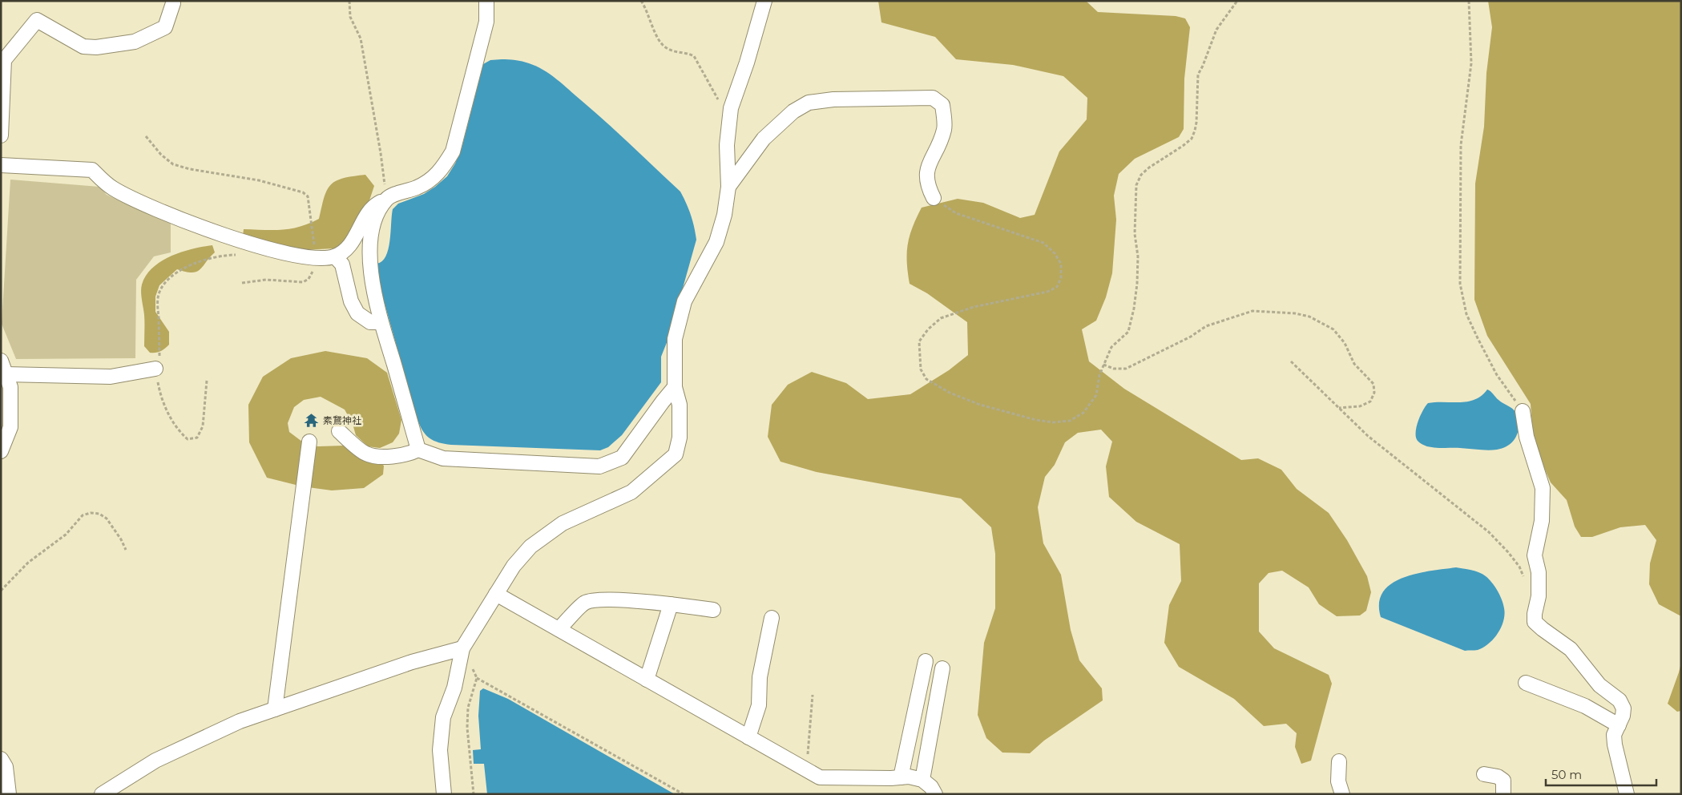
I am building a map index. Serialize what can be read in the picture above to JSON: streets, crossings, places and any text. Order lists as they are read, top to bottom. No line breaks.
{"places":{"temple":["素鵞神社"]},"scale_bar":"50 m"}
